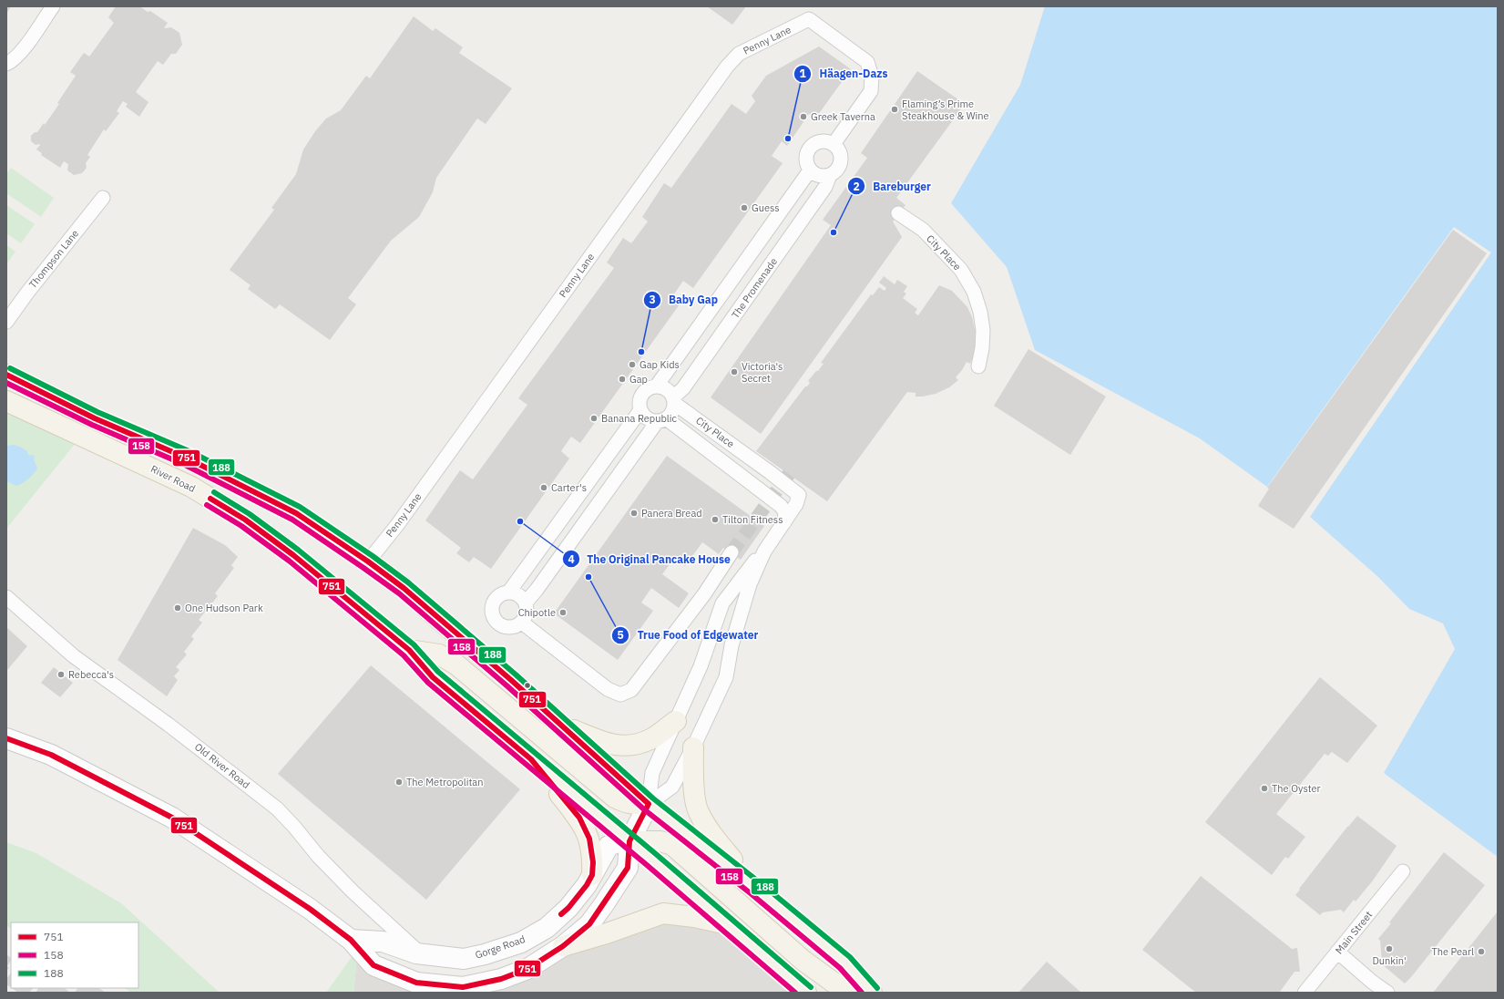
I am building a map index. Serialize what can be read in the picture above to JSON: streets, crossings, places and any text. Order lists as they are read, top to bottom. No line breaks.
{"streets":{"main road":["River Road","Gorge Road"],"street":["Penny Lane","City Place","Thompson Lane","The Promenade","Old River Road","Main Street"]},"crossings":[["Penny Lane","The Promenade"],["City Place","The Promenade"],["River Road","Gorge Road"],["Old River Road","Gorge Road"]],"places":["Flaming’s Prime Steakhouse & Wine","Greek Taverna","Häagen-Dazs","Guess","Bareburger","Baby Gap","Gap Kids","Victoria's Secret","Gap","Banana Republic","Carter's","Panera Bread","Tilton Fitness","The Original Pancake House","True Food of Edgewater","One Hudson Park","Chipotle","Rebecca's","The Metropolitan","The Oyster","Dunkin'","The Pearl"],"lines":["transit line 188","transit line 751","transit line 158"],"legend":["751","158","188"]}
